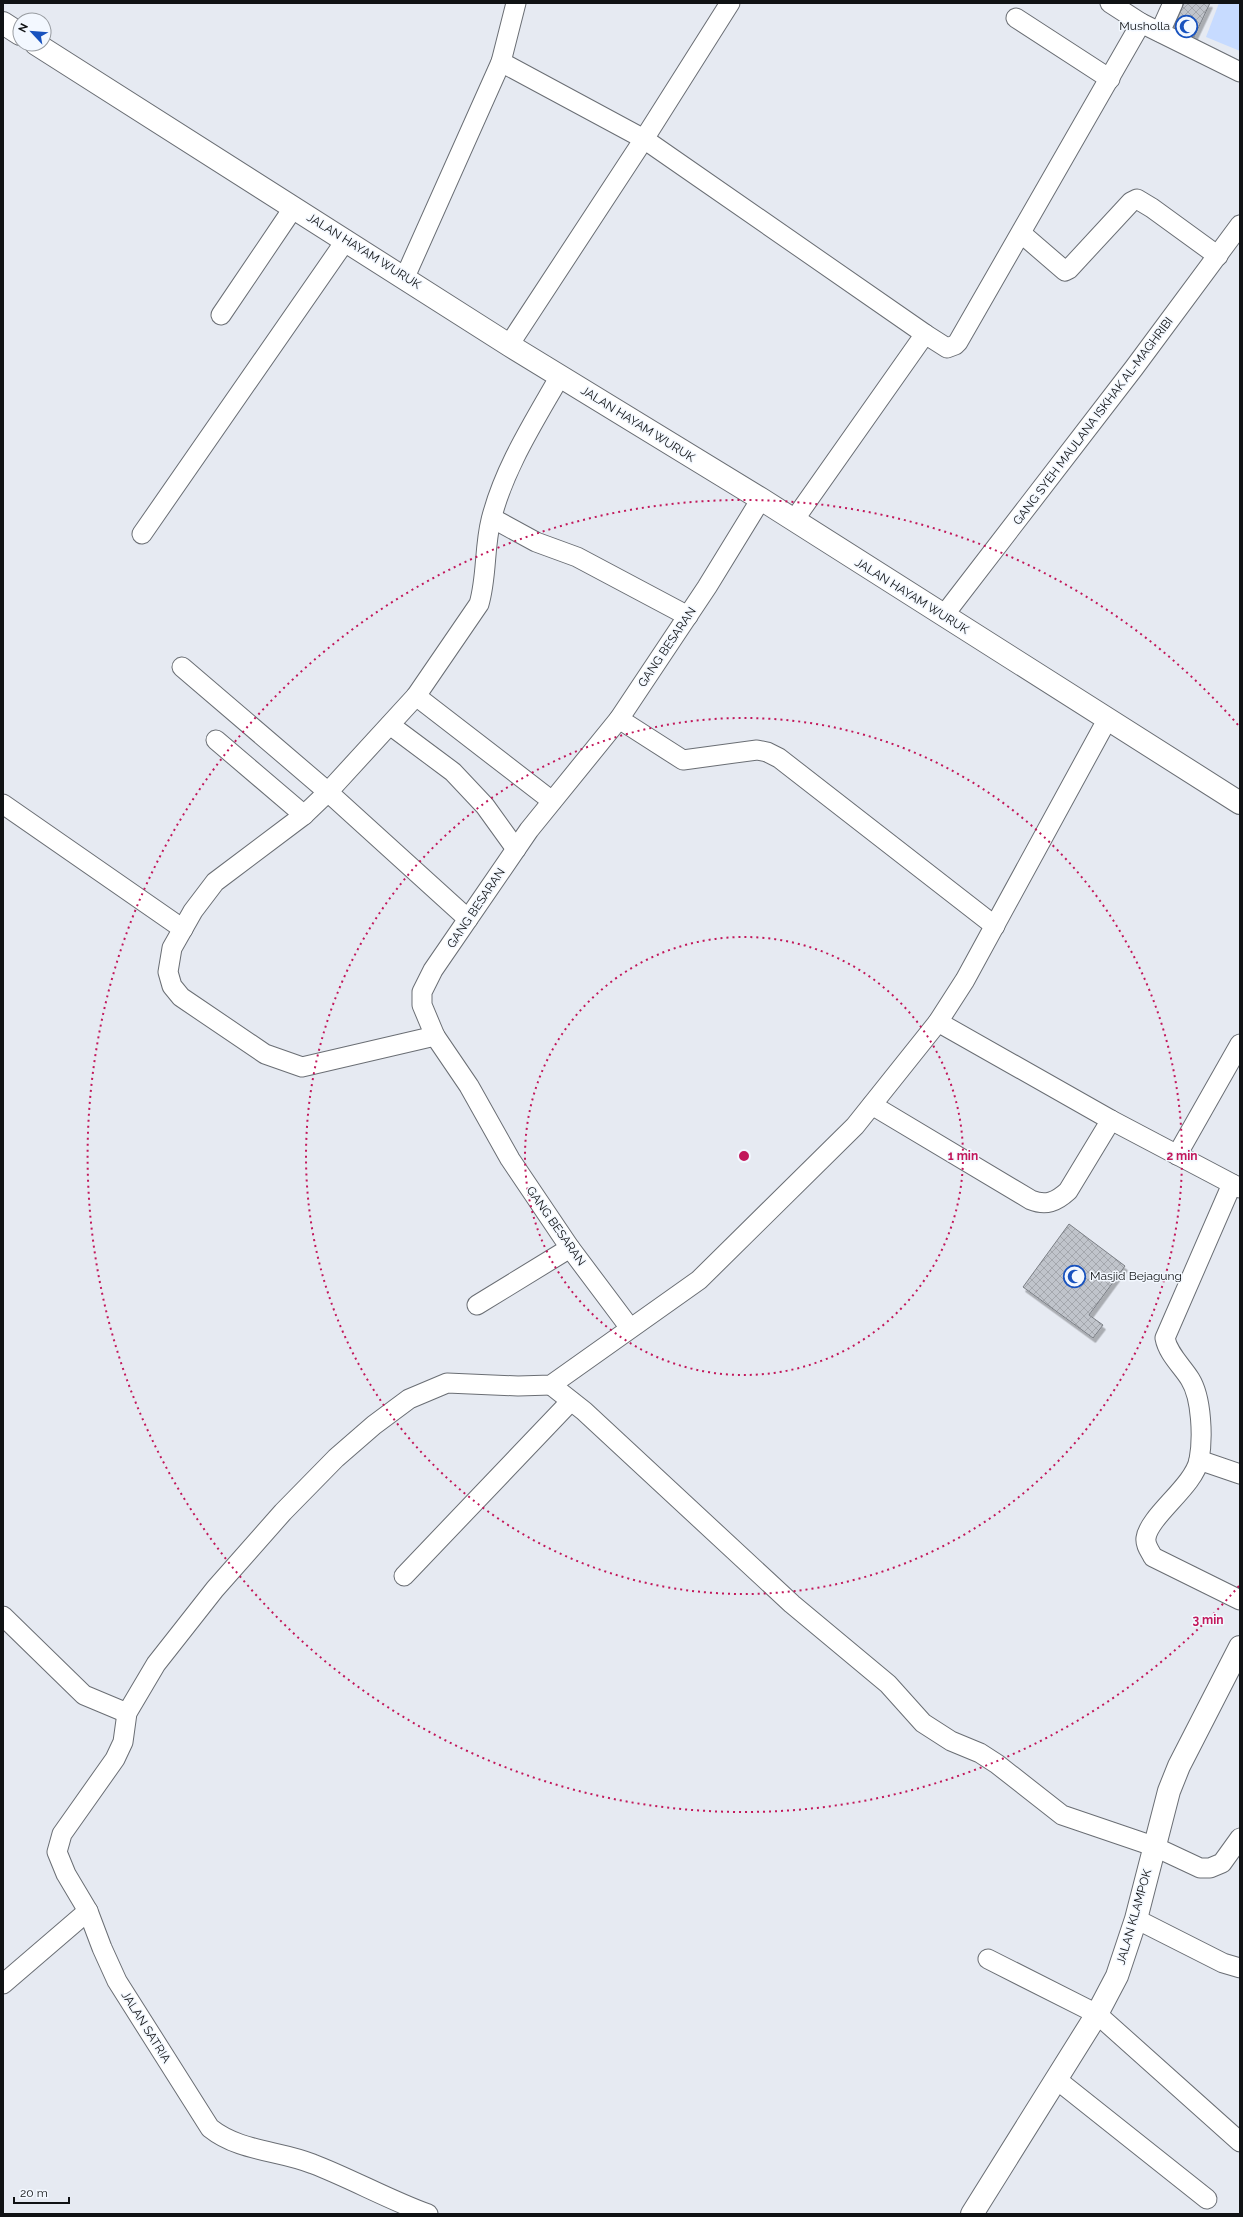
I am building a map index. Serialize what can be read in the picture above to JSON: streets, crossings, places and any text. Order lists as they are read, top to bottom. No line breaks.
{"streets":{"main road":["JALAN HAYAM WURUK","JALAN KLAMPOK"],"street":["GANG SYEH MAULANA ISKHAK AL-MAGHRIBI","GANG BESARAN","JALAN SATRIA"]},"crossings":[["JALAN HAYAM WURUK","GANG SYEH MAULANA ISKHAK AL-MAGHRIBI"],["JALAN HAYAM WURUK","GANG BESARAN"]],"places":{"mosque":["Musholla","Masjid Bejagung"]},"scale_bar":"20 m","north":"top left","rings":["1 min","2 min","3 min"]}
